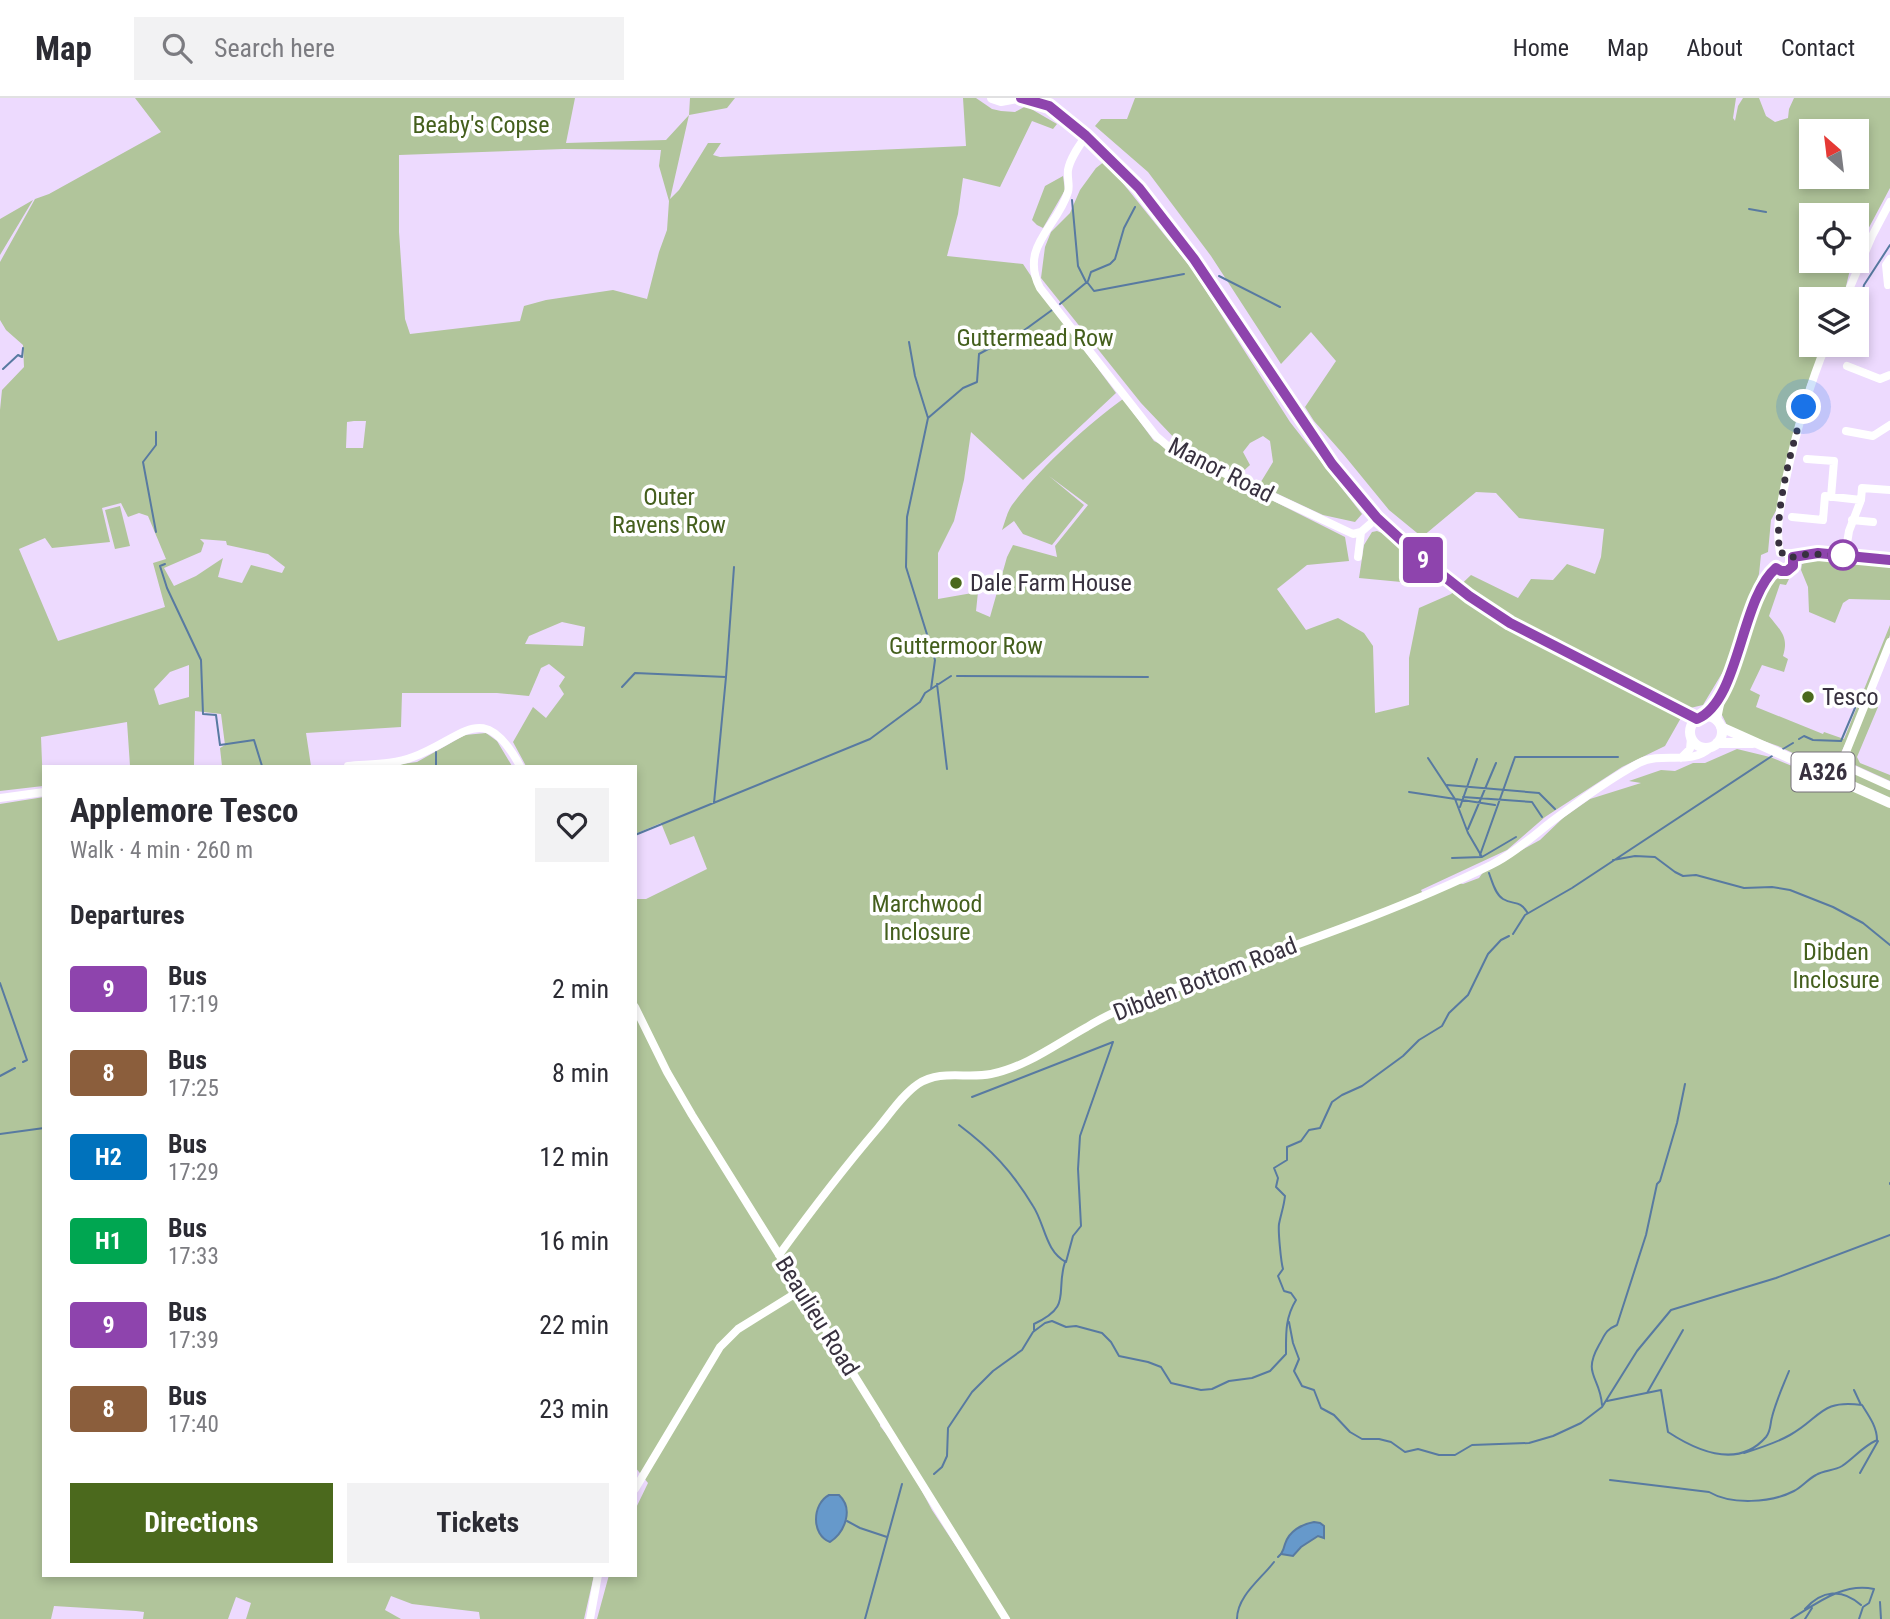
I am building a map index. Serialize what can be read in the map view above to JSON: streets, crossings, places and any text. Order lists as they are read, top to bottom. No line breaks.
{"streets":{"main road":["A326"],"street":["Manor Road","Dibden Bottom Road","Beaulieu Road"]},"crossings":[["A326","Dibden Bottom Road"],["Dibden Bottom Road","Beaulieu Road"]],"parks":["Beaby's Copse","Guttermead Row","Outer Ravens Row","Guttermoor Row","Marchwood Inclosure","Dibden Inclosure"],"places":["Dale Farm House","Tesco"],"lines":["bus line 9"],"north":"top left","page":{"header":"Map","search":"Search here","nav":["Home","Map","About","Contact"],"on_map":"9","heading":[["Applemore Tesco","Walk · 4 min · 260 m"],"Departures"],"list":[{"mark":"9","name":"Bus","note":"17:19","value":"2 min"},{"mark":"8","name":"Bus","note":"17:25","value":"8 min"},{"mark":"H2","name":"Bus","note":"17:29","value":"12 min"},{"mark":"H1","name":"Bus","note":"17:33","value":"16 min"},{"mark":"9","name":"Bus","note":"17:39","value":"22 min"},{"mark":"8","name":"Bus","note":"17:40","value":"23 min"}],"buttons":["Directions","Tickets"]}}
